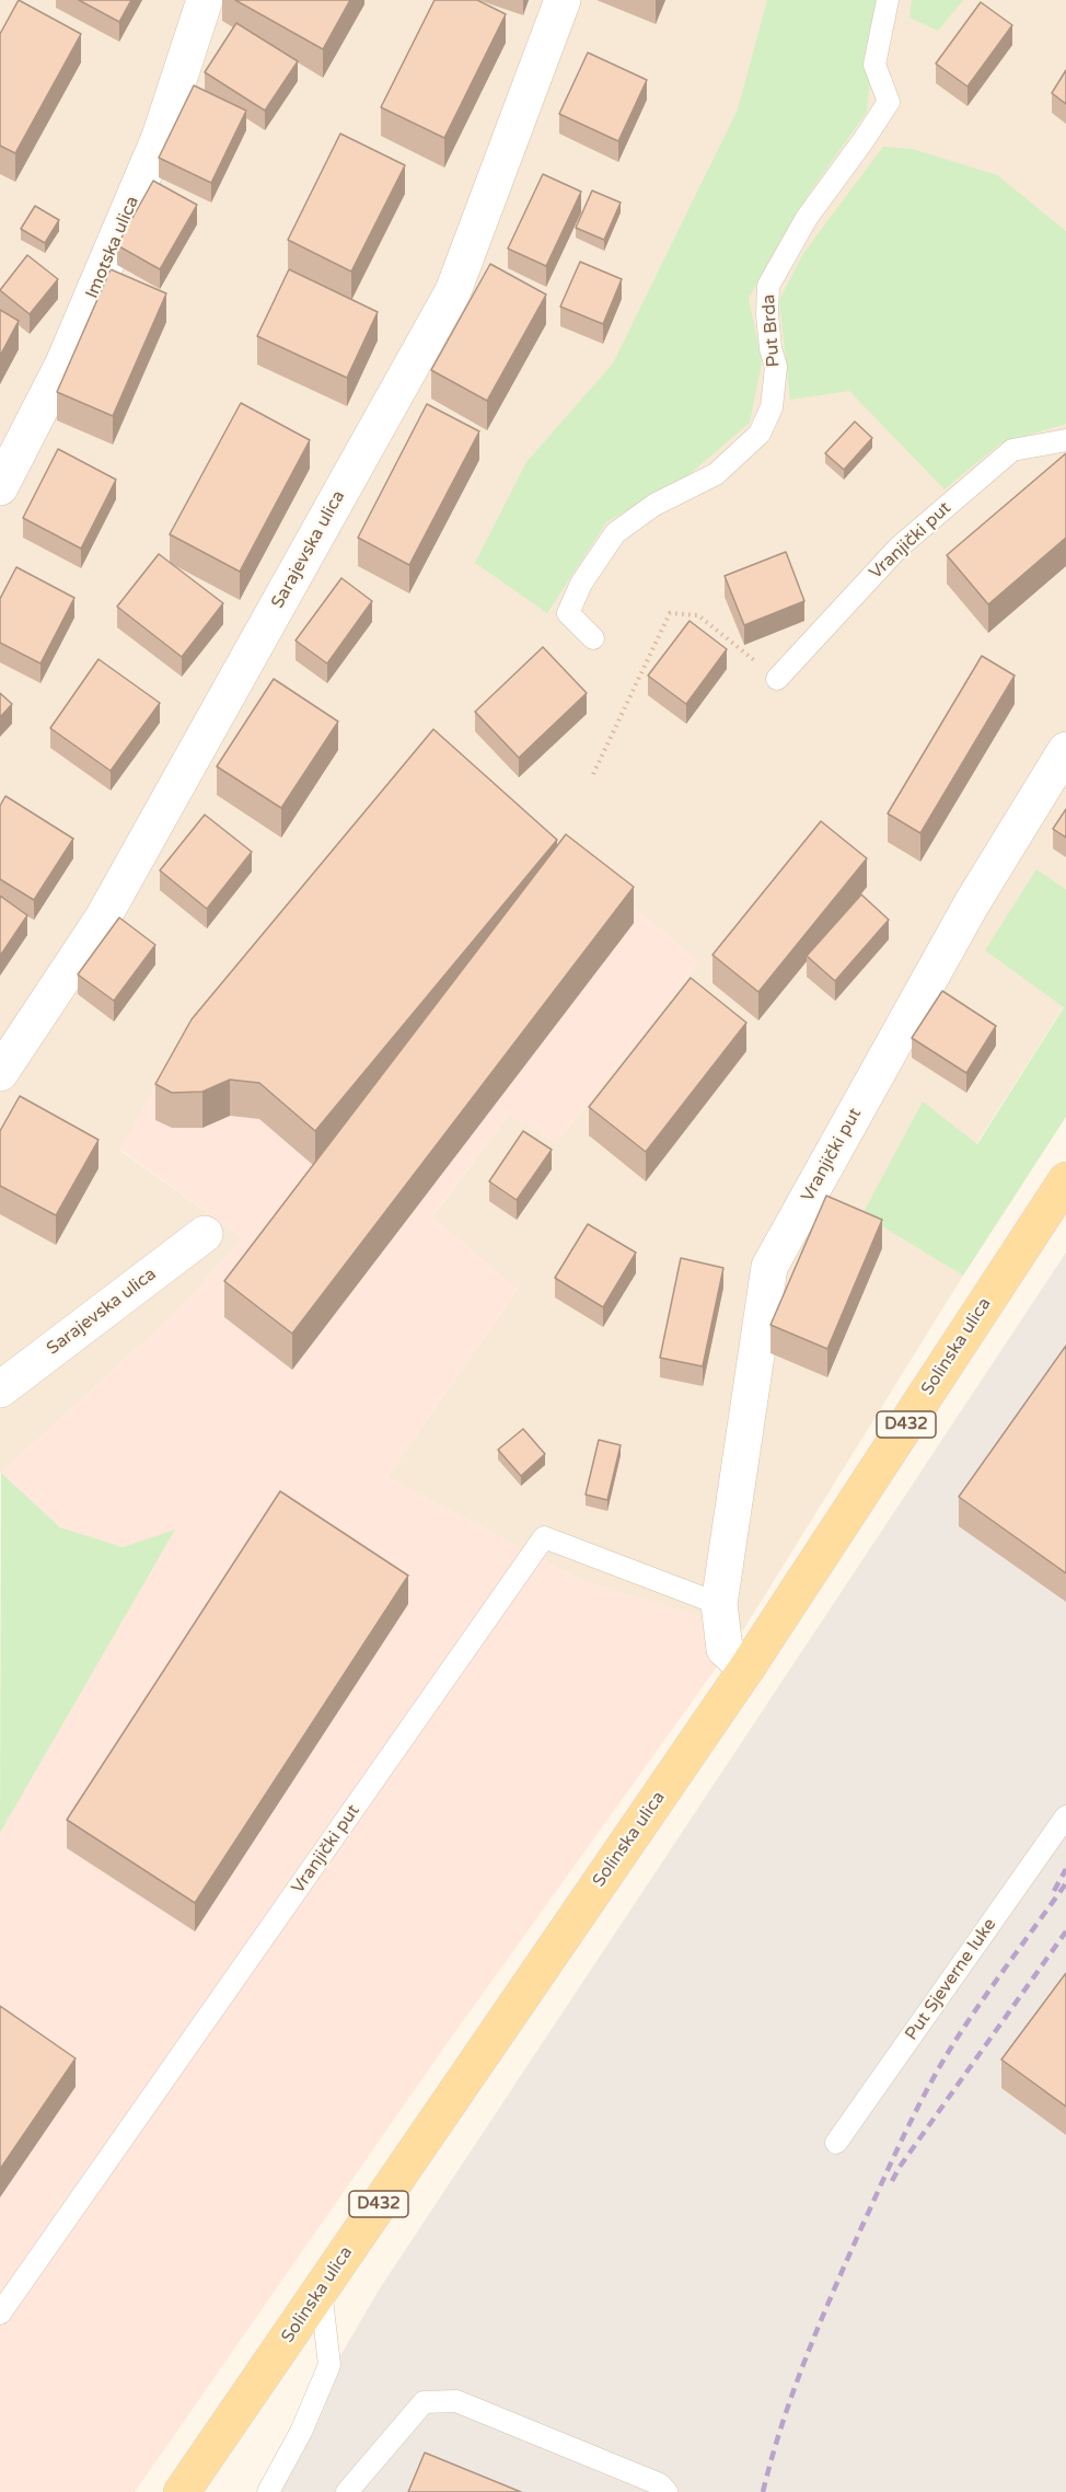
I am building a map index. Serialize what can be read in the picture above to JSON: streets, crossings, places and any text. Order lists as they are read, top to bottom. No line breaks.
{"streets":{"main road":["Solinska ulica","D432"],"street":["Imotska ulica","Vranjički put","Sarajevska ulica"],"lane":["Put Brda","Put Sjeverne luke"]},"crossings":[["Vranjički put","Solinska ulica"]]}
